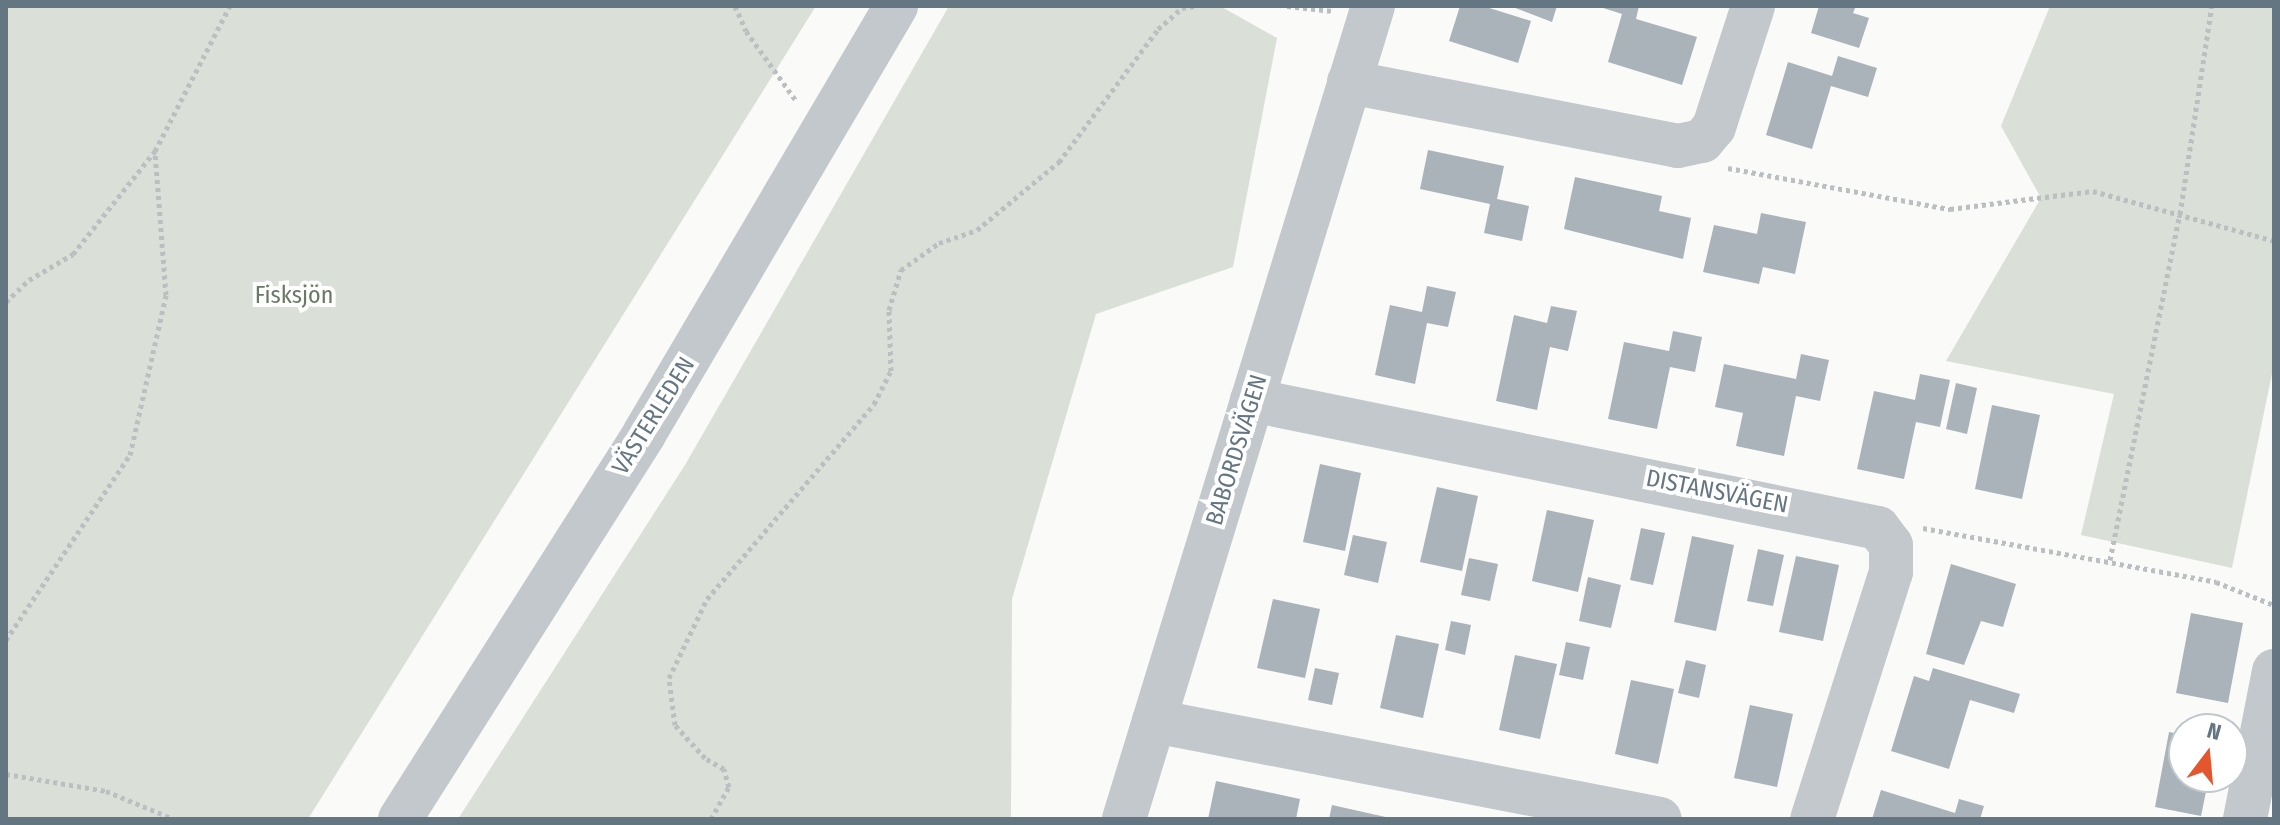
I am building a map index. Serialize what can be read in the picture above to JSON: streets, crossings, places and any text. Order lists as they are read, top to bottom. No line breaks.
{"streets":{"street":["VÄSTERLEDEN","BABORDSVÄGEN","DISTANSVÄGEN"]},"crossings":[["BABORDSVÄGEN","DISTANSVÄGEN"]],"parks":["Fisksjön"],"north":"top"}
